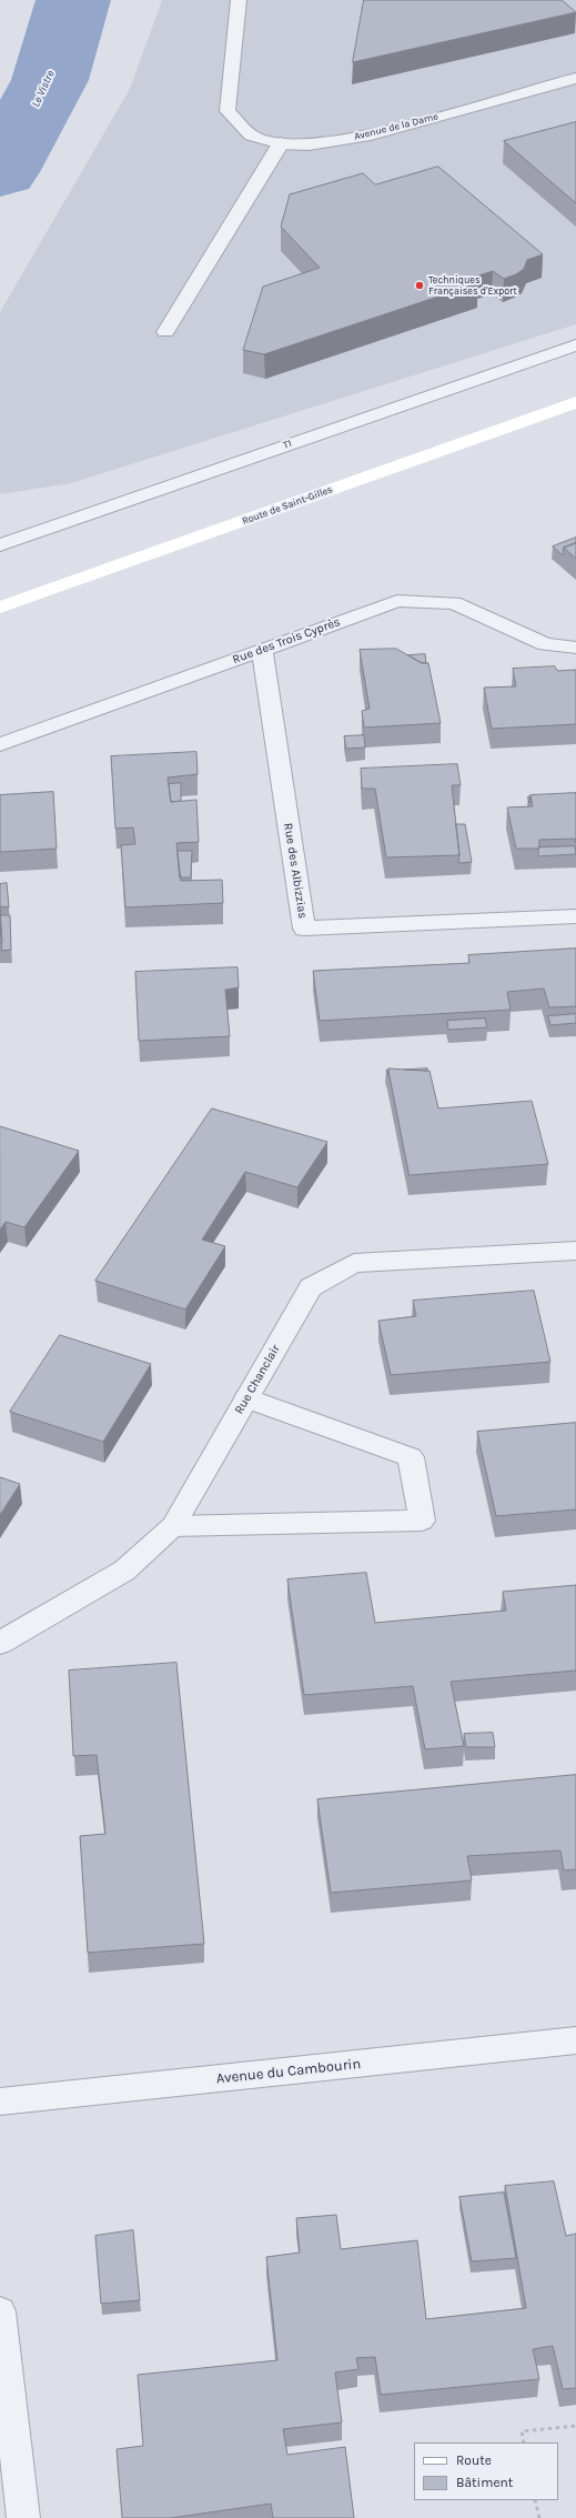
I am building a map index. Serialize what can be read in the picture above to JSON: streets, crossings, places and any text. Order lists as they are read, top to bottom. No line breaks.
{"streets":{"main road":["Route de Saint-Gilles"],"street":["Avenue de la Dame","T1","Rue des Trois Cyprès","Rue des Albizzias","Rue Chanclair","Avenue du Cambourin"]},"crossings":[["Rue des Trois Cyprès","Rue des Albizzias"]],"water":["Le Vistre"],"places":["Techniques Françaises d'Export"],"legend":["Route","Bâtiment"]}
